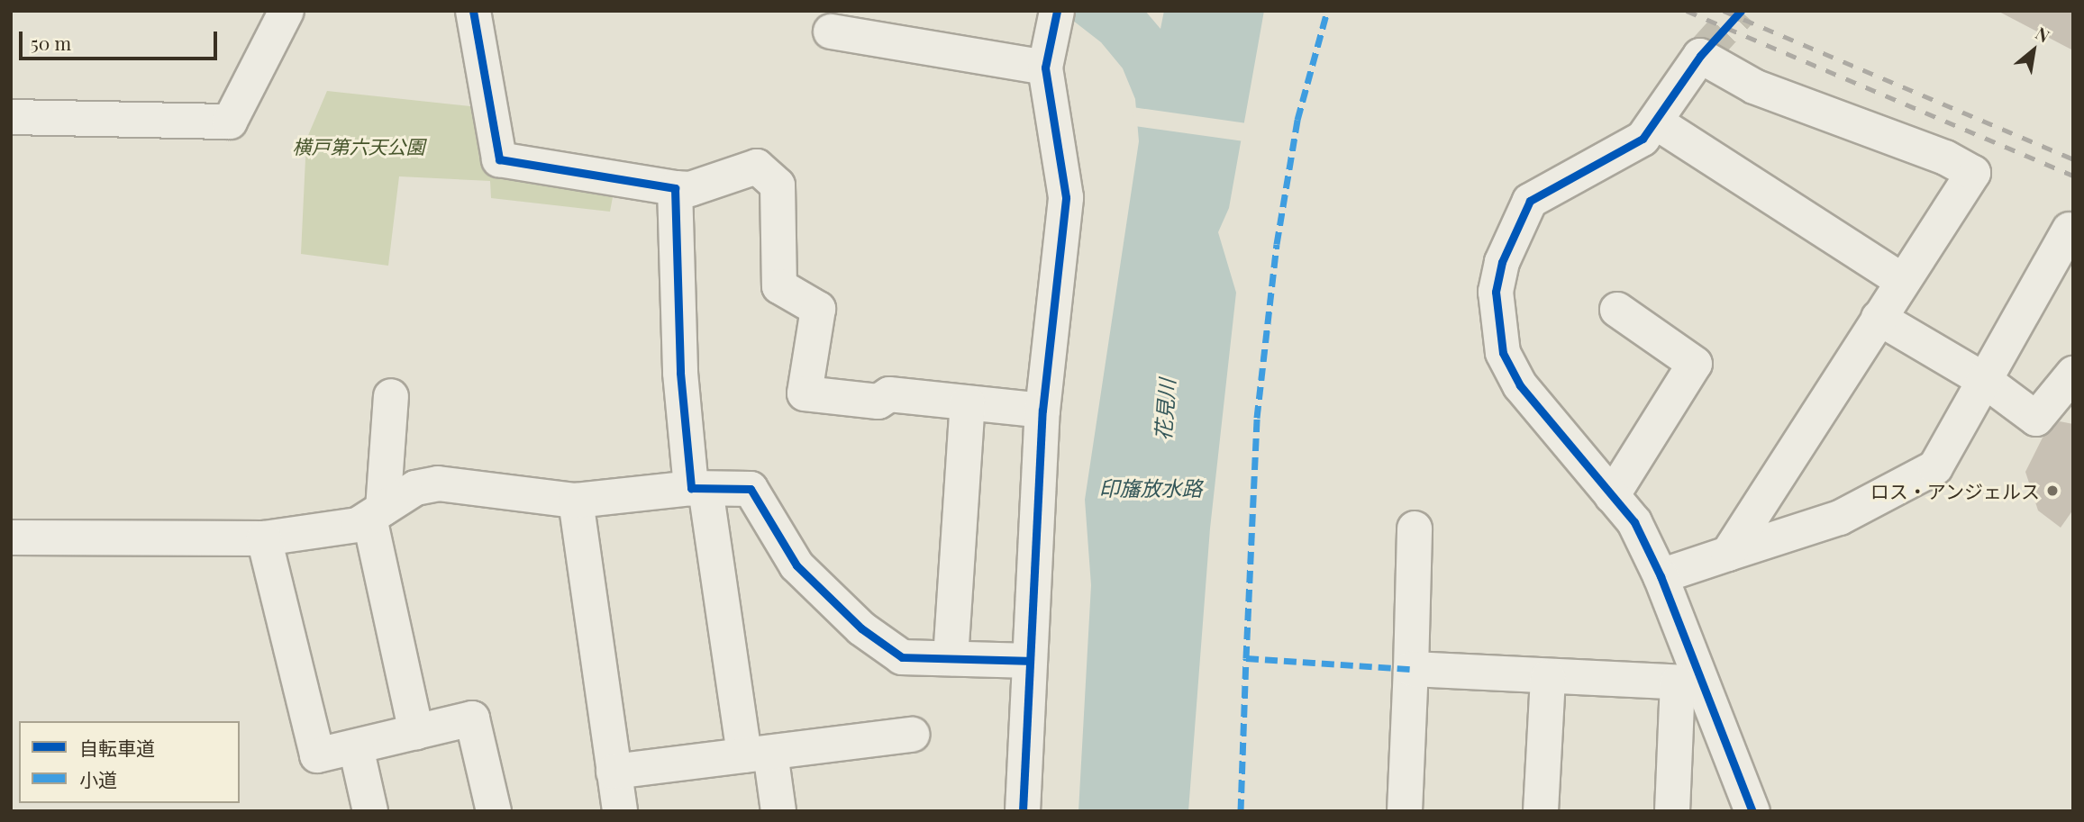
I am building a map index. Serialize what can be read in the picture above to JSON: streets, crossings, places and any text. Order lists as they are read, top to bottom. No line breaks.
{"water":["花見川","印旛放水路"],"parks":["横戸第六天公園"],"places":["ロス・アンジェルス"],"legend":["自転車道","小道"],"scale_bar":"50 m","north":"top right"}
